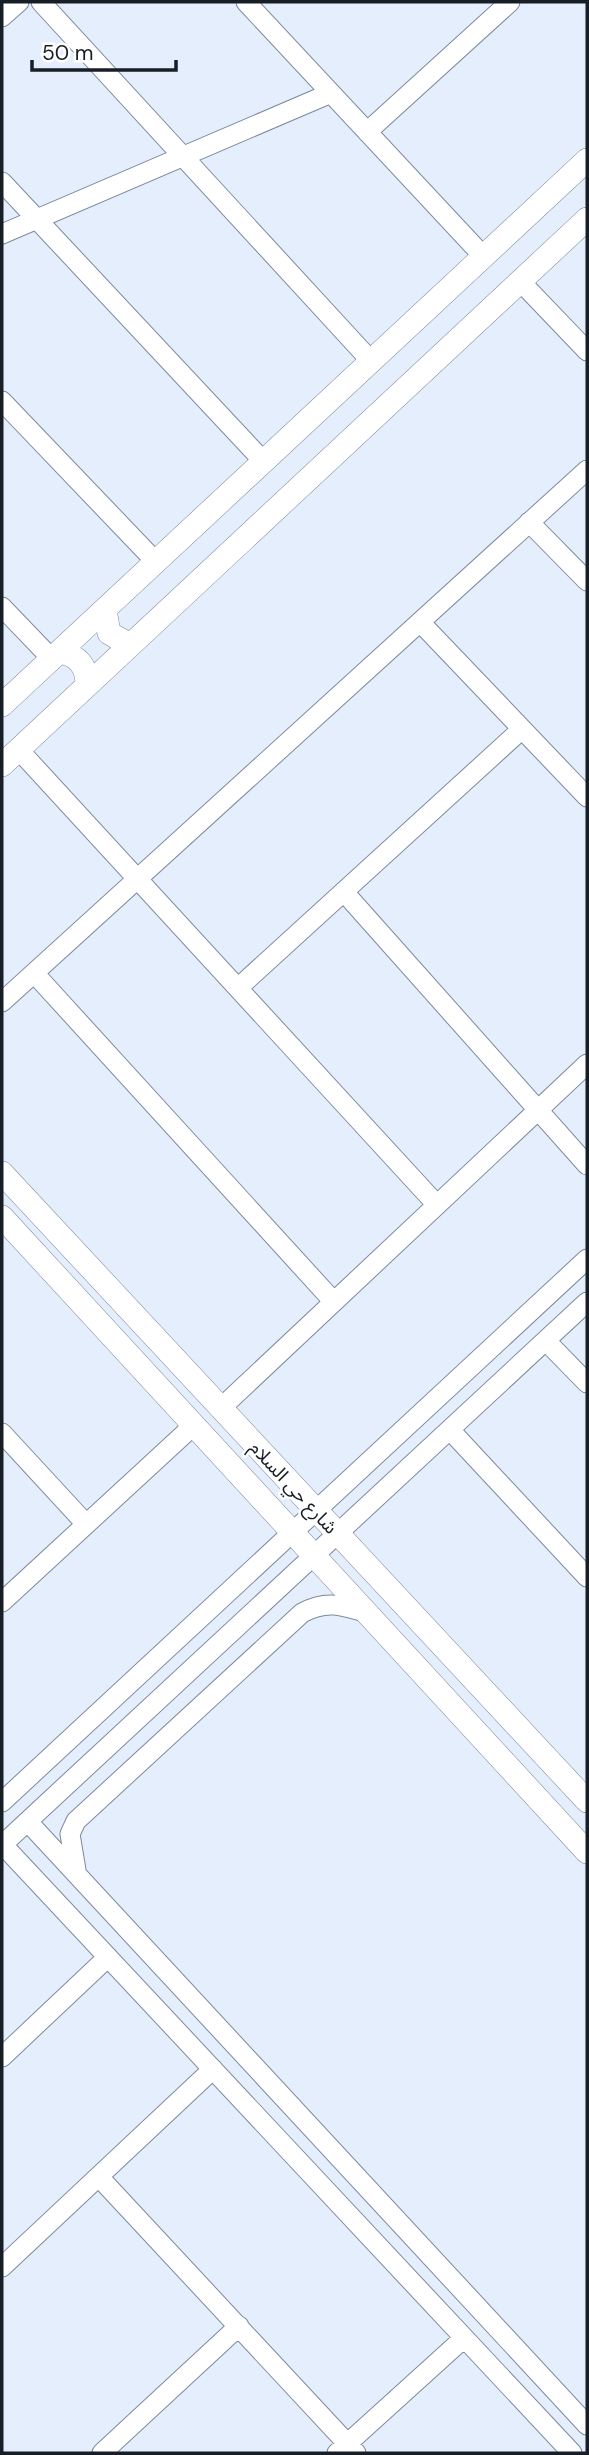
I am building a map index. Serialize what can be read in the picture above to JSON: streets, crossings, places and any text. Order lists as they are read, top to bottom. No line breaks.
{"streets":{"main road":["شارع حي السلام"]},"scale_bar":"50 m"}
